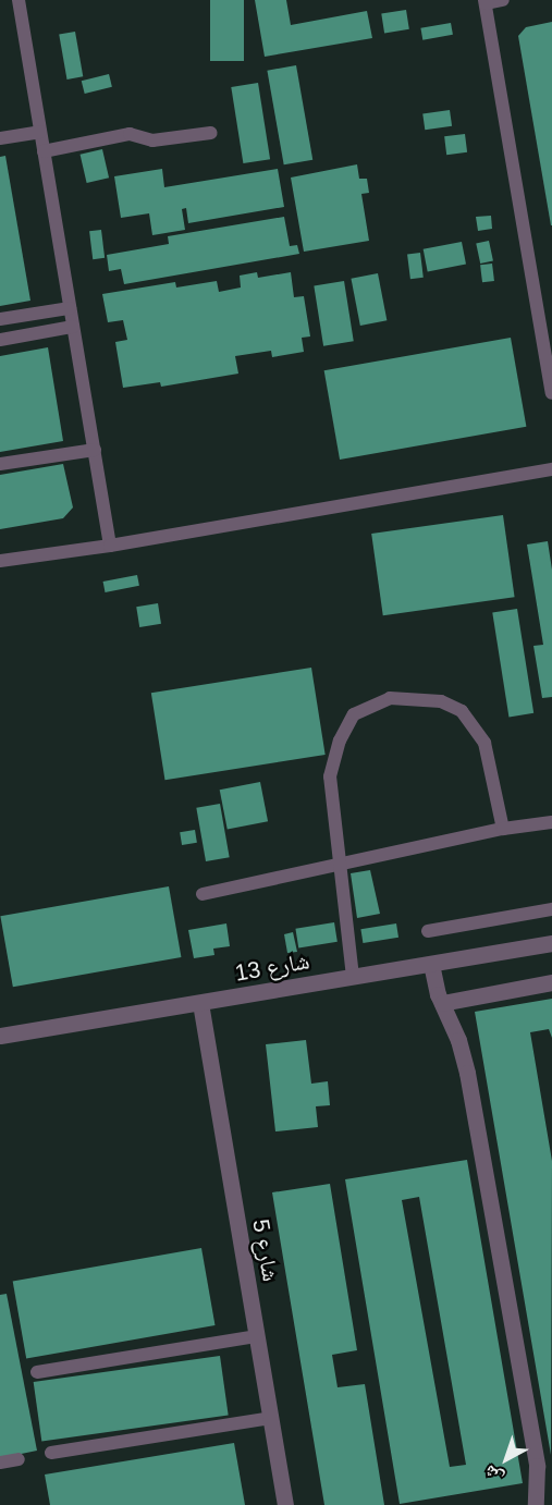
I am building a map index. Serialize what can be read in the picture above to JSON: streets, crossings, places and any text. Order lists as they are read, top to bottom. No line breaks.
{"streets":{"street":["شارع 13","شارع 5"]},"crossings":[["شارع 13","شارع 5"]],"north":"bottom left"}
